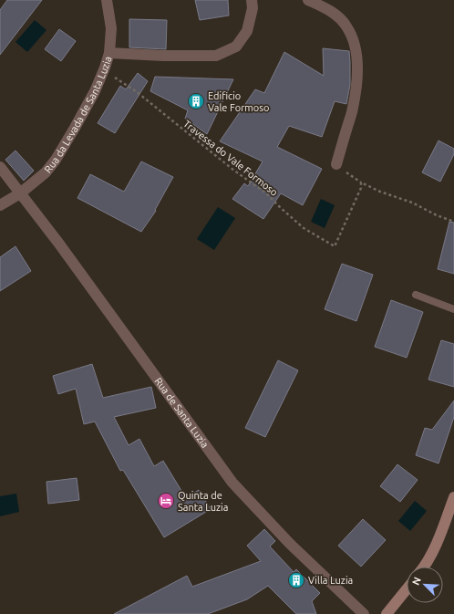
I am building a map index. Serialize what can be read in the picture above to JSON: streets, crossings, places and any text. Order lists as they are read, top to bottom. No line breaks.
{"streets":{"street":["Rua da Levada de Santa Luzia","Rua de Santa Luzia"],"path":["Travessa do Vale Formoso"]},"crossings":[["Rua da Levada de Santa Luzia","Travessa do Vale Formoso"],["Rua da Levada de Santa Luzia","Rua de Santa Luzia"]],"places":{"building":["Edificio Vale Formoso","Villa Luzia"],"hotel":["Quinta de Santa Luzia"]},"north":"top left"}
